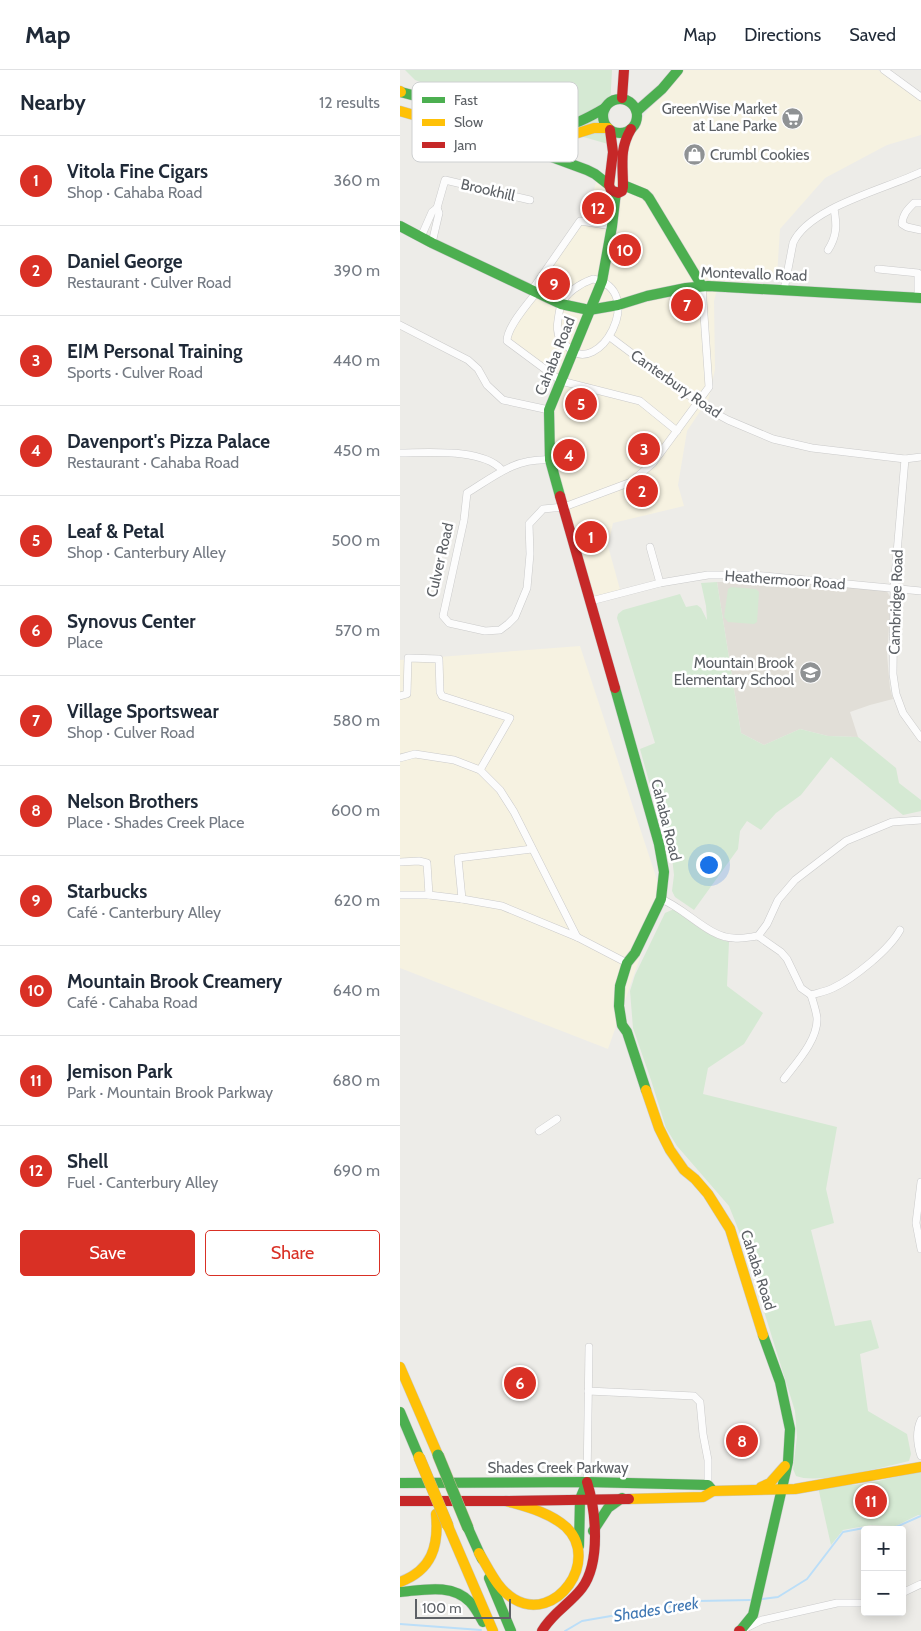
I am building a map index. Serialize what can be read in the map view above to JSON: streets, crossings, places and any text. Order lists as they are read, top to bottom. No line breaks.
{"streets":{"main road":["Montevallo Road","Cahaba Road","Culver Road","Shades Creek Parkway"],"street":["Brookhill","Canterbury Road","Heathermoor Road","Cambridge Road"]},"crossings":[["Montevallo Road","Cahaba Road"],["Montevallo Road","Culver Road"],["Cahaba Road","Culver Road"],["Cahaba Road","Heathermoor Road"],["Cahaba Road","Shades Creek Parkway"],["Canterbury Road","Culver Road"],["Canterbury Road","Cambridge Road"],["Heathermoor Road","Cambridge Road"]],"water":["Shades Creek"],"places":{"supermarket":["GreenWise Market at Lane Parke"],"shop":["Crumbl Cookies"],"school or university":["Mountain Brook Elementary School"]},"legend":["Fast","Slow","Jam"],"scale_bar":"100 m","page":{"header":"Map","nav":["Map","Directions","Saved"],"heading":["Nearby","12 results"],"list":[{"mark":"1","name":"Vitola Fine Cigars","note":"Shop · Cahaba Road","value":"360 m"},{"mark":"2","name":"Daniel George","note":"Restaurant · Culver Road","value":"390 m"},{"mark":"3","name":"EIM Personal Training","note":"Sports · Culver Road","value":"440 m"},{"mark":"4","name":"Davenport's Pizza Palace","note":"Restaurant · Cahaba Road","value":"450 m"},{"mark":"5","name":"Leaf & Petal","note":"Shop · Canterbury Alley","value":"500 m"},{"mark":"6","name":"Synovus Center","note":"Place","value":"570 m"},{"mark":"7","name":"Village Sportswear","note":"Shop · Culver Road","value":"580 m"},{"mark":"8","name":"Nelson Brothers","note":"Place · Shades Creek Place","value":"600 m"},{"mark":"9","name":"Starbucks","note":"Café · Canterbury Alley","value":"620 m"},{"mark":"10","name":"Mountain Brook Creamery","note":"Café · Cahaba Road","value":"640 m"},{"mark":"11","name":"Jemison Park","note":"Park · Mountain Brook Parkway","value":"680 m"},{"mark":"12","name":"Shell","note":"Fuel · Canterbury Alley","value":"690 m"}],"pins":["12","10","9","7","5","3","4","2","1","6","8","11"],"buttons":["Save","Share"],"map_buttons":["+","−"],"scale":"100 m"}}
